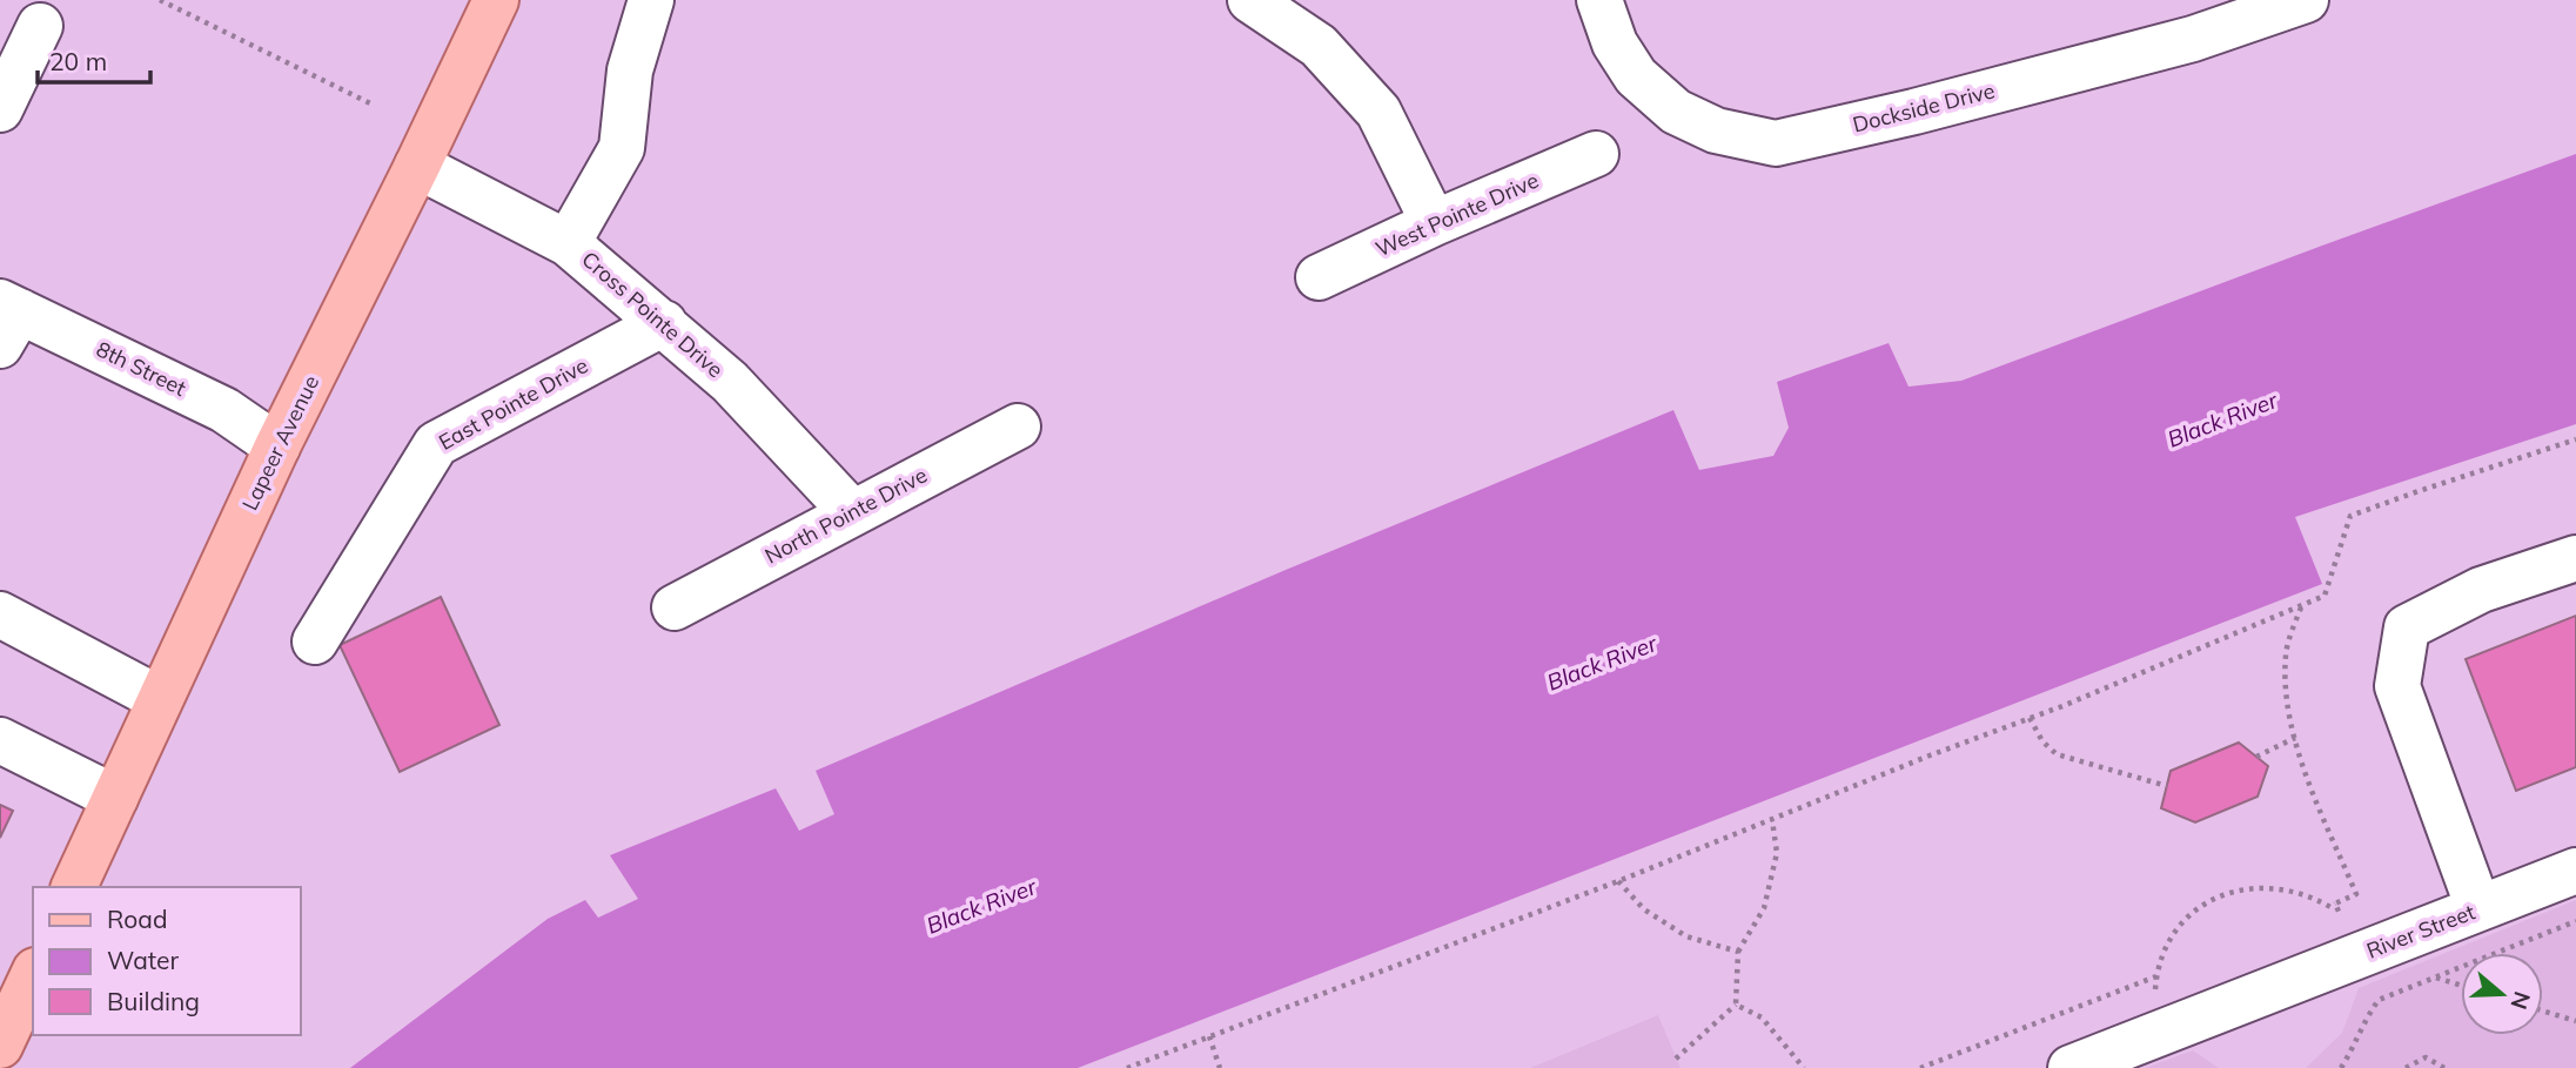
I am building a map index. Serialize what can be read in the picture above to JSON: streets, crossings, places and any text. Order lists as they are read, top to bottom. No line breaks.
{"streets":{"main road":["Lapeer Avenue"],"street":["Dockside Drive","West Pointe Drive","Cross Pointe Drive","8th Street","East Pointe Drive","North Pointe Drive","River Street"]},"crossings":[["Cross Pointe Drive","East Pointe Drive"],["Cross Pointe Drive","Lapeer Avenue"],["Cross Pointe Drive","North Pointe Drive"],["8th Street","Lapeer Avenue"]],"water":["Black River"],"legend":["Road","Water","Building"],"scale_bar":"20 m","north":"right"}
